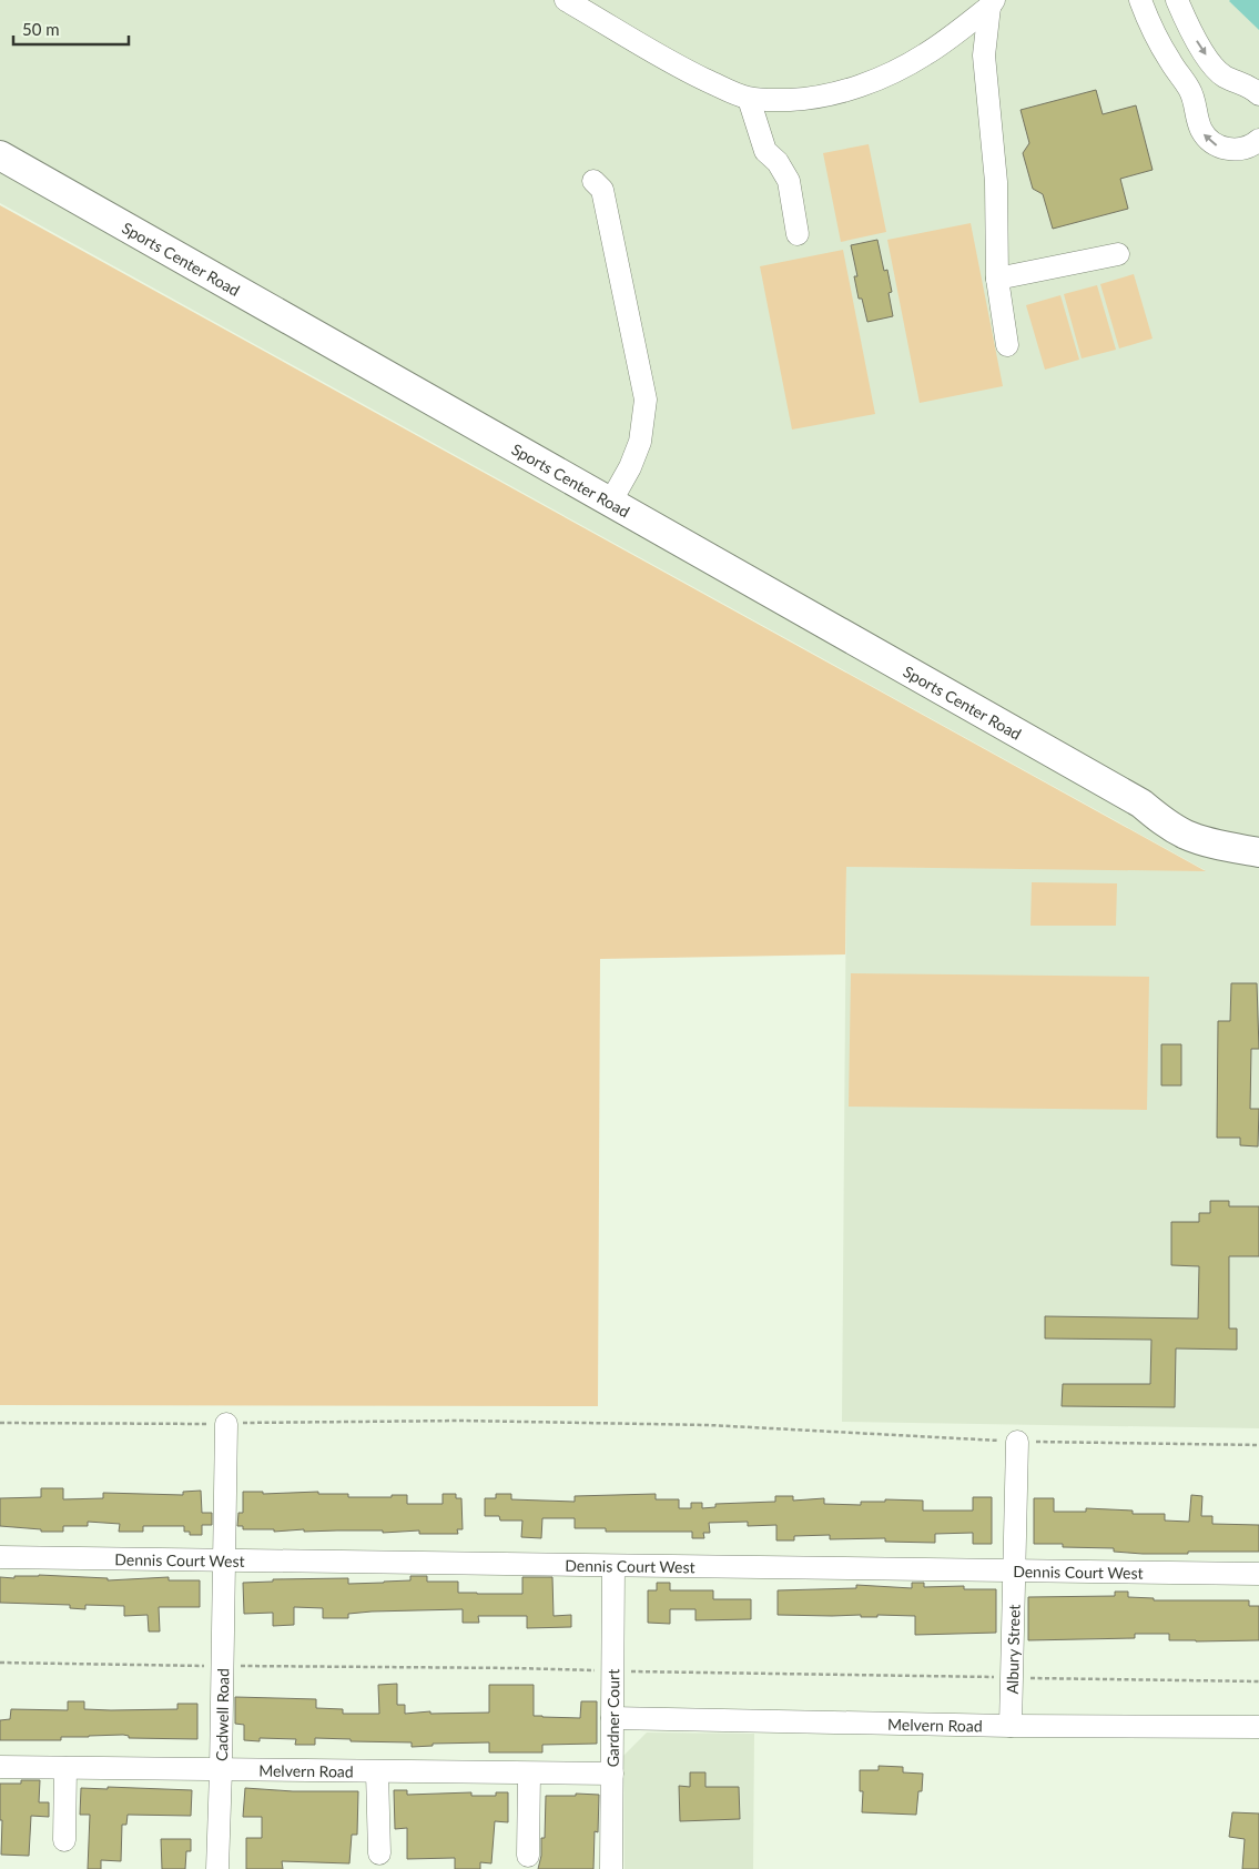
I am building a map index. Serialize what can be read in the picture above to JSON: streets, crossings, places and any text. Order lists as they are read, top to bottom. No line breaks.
{"streets":{"main road":["Sports Center Road"],"street":["Dennis Court West","Albury Street","Cadwell Road","Gardner Court","Melvern Road"]},"crossings":[["Dennis Court West","Albury Street"],["Dennis Court West","Cadwell Road"],["Dennis Court West","Gardner Court"],["Albury Street","Melvern Road"],["Cadwell Road","Melvern Road"],["Gardner Court","Melvern Road"]],"scale_bar":"50 m"}
